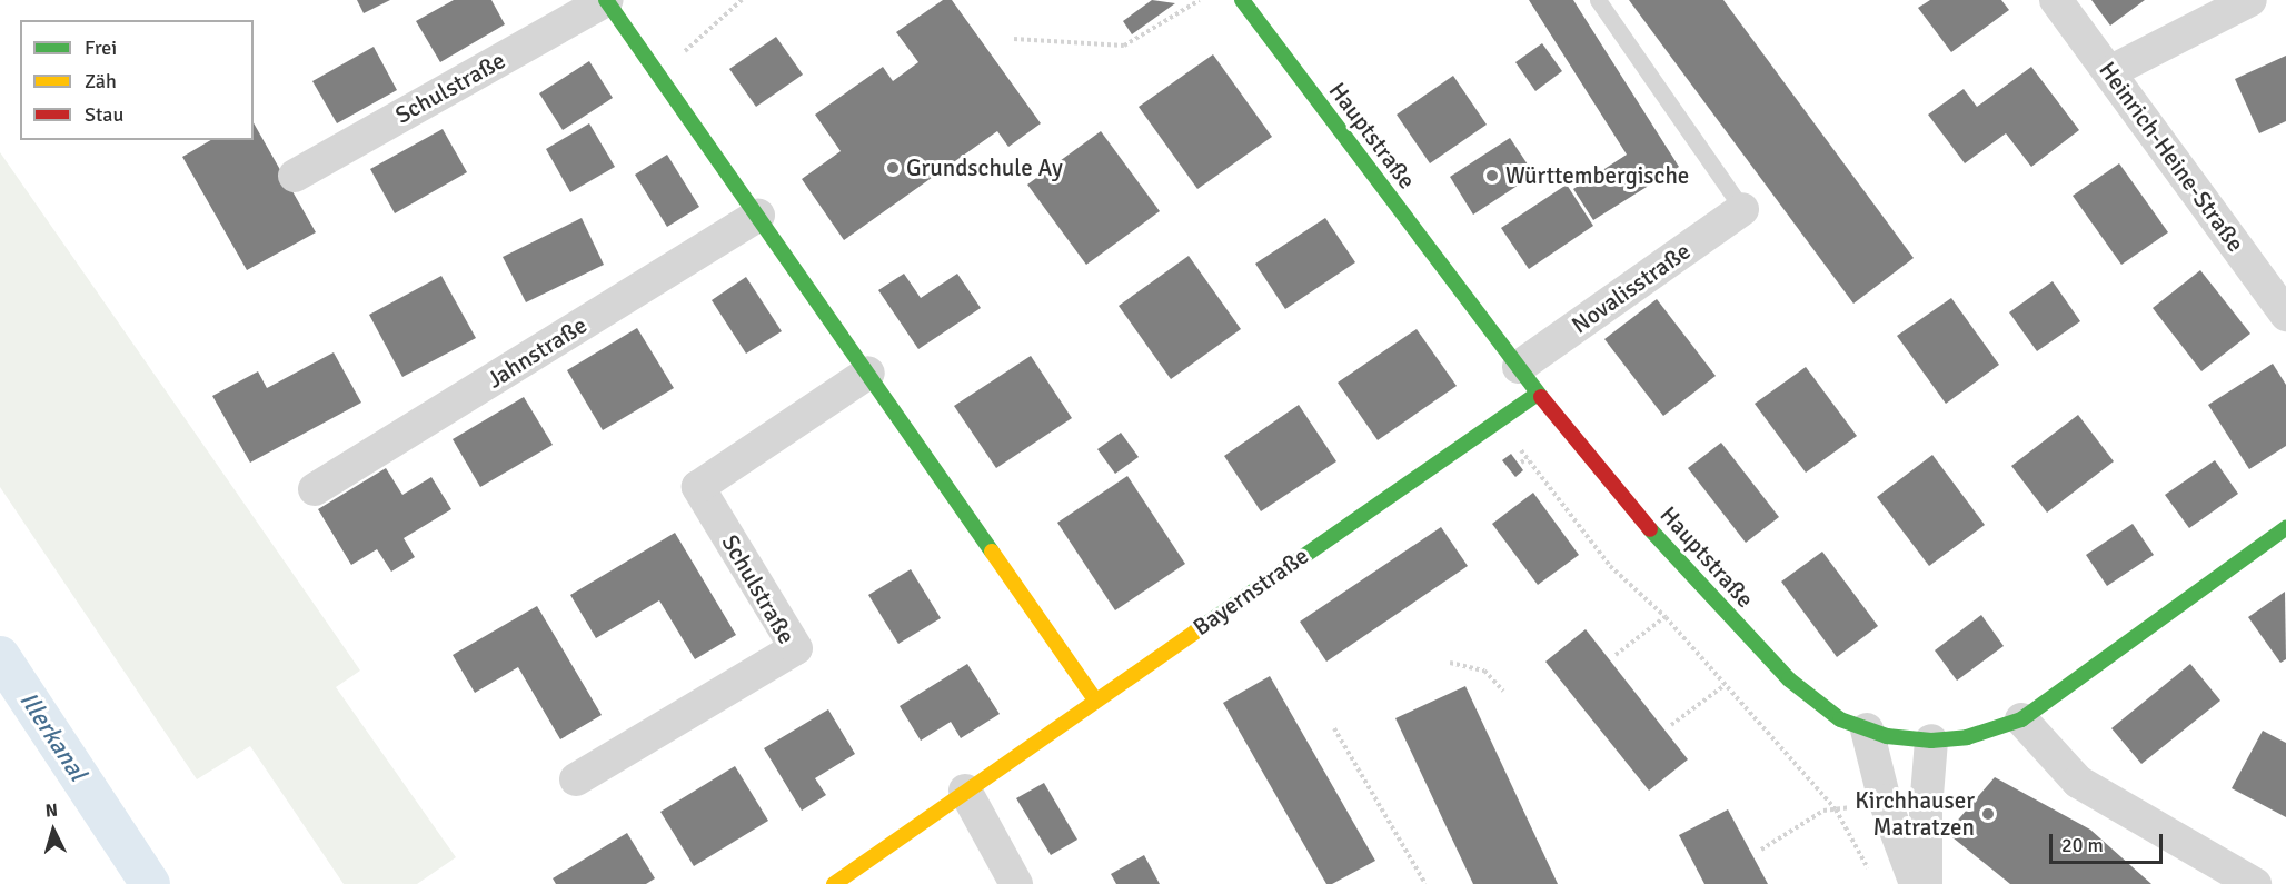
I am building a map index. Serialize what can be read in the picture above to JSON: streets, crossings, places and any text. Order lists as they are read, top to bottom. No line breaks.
{"streets":{"street":["Schulstraße","Hauptstraße","Heinrich-Heine-Straße","Novalisstraße","Jahnstraße","Bayernstraße"]},"crossings":[["Schulstraße","Jahnstraße"],["Schulstraße","Bayernstraße"],["Hauptstraße","Novalisstraße"],["Hauptstraße","Bayernstraße"],["Novalisstraße","Bayernstraße"]],"water":["Illerkanal"],"places":["Grundschule Ay","Württembergische","Kirchhauser Matratzen"],"legend":["Frei","Zäh","Stau"],"scale_bar":"20 m","north":"top"}
